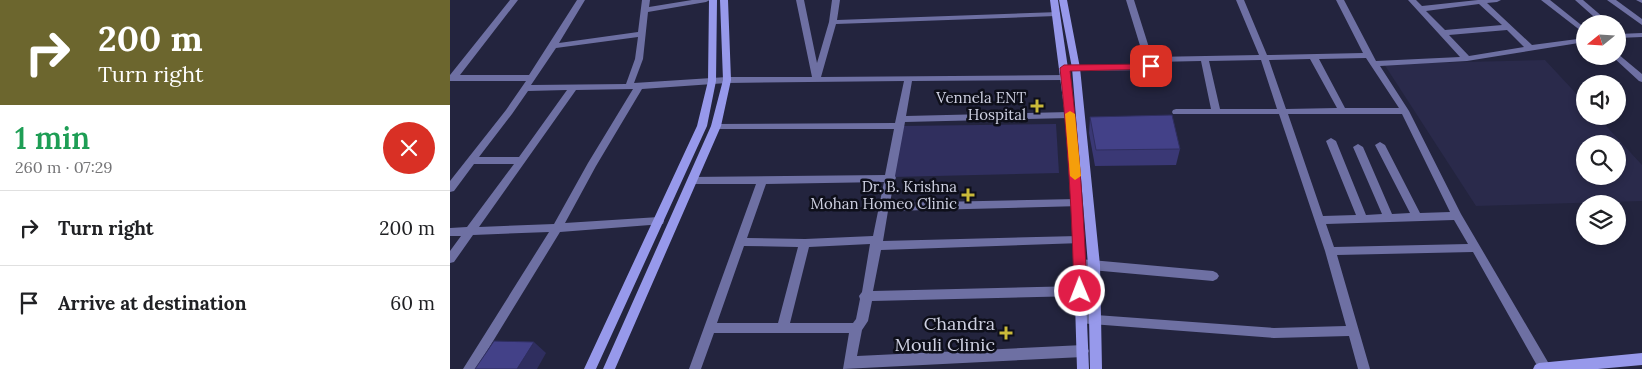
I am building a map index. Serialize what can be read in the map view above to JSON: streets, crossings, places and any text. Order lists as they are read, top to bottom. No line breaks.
{"places":{"health":["Vennela ENT Hospital","Dr. B. Krishna Mohan Homeo Clinic","Chandra Mouli Clinic"]},"north":"left","page":{"turn":["200 m","Turn right"],"heading":["1 min","260 m · 07:29"],"list":[{"name":"Turn right","value":"200 m"},{"name":"Arrive at destination","value":"60 m"}]}}
